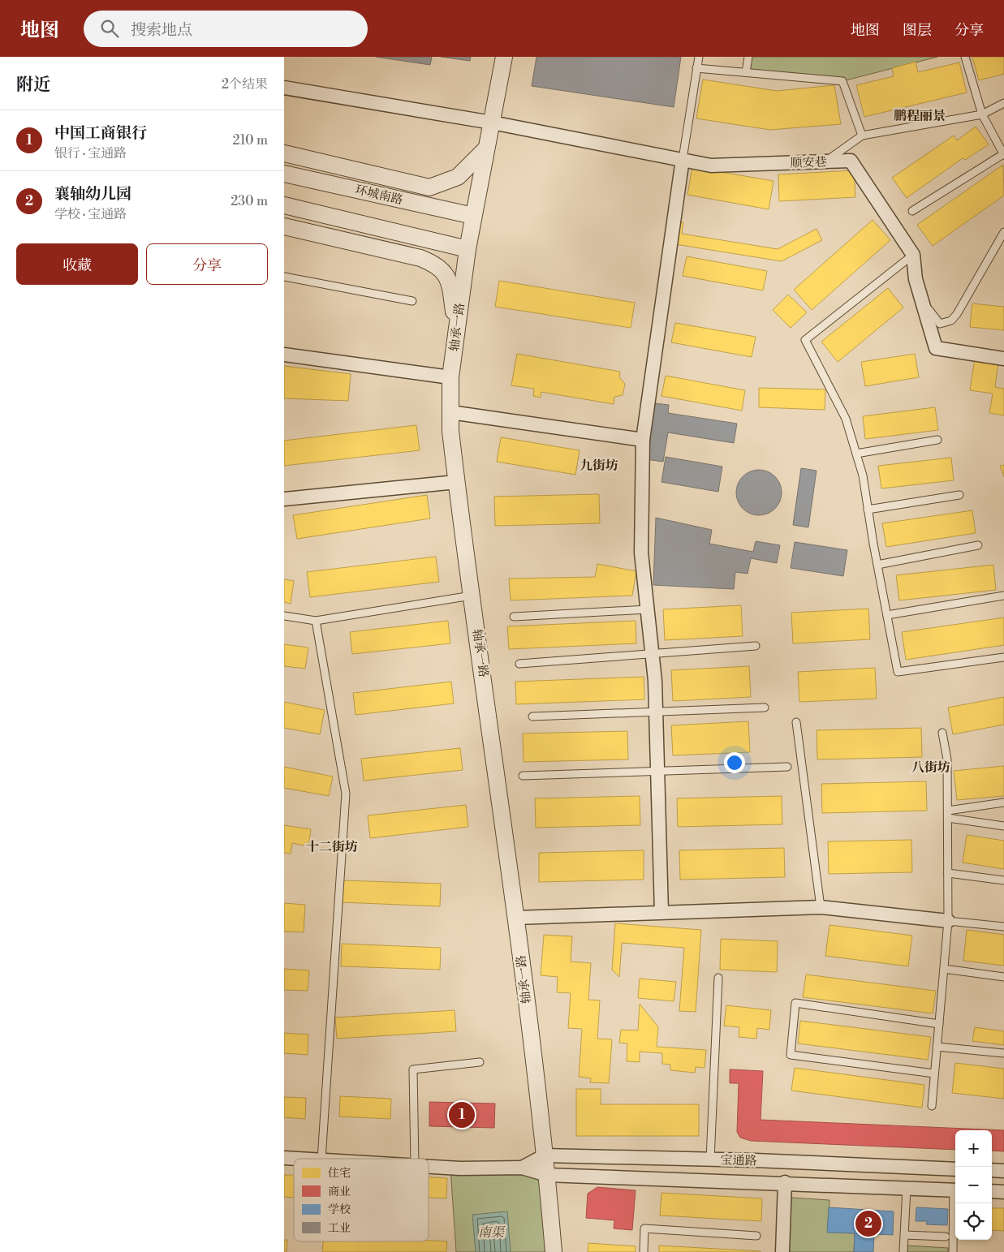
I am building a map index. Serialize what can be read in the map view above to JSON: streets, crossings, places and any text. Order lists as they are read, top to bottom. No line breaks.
{"streets":{"street":["顺安巷","环城南路","轴承一路","宝通路"]},"crossings":[["顺安巷","轴承一路"],["环城南路","轴承一路"],["轴承一路","宝通路"]],"districts":["鹏程丽景","九街坊","八街坊","十二街坊"],"water":["南渠"],"legend":["住宅","商业","学校","工业"],"page":{"header":"地图","search":"搜索地点","nav":["地图","图层","分享"],"heading":["附近","2个结果"],"list":[{"mark":"1","name":"中国工商银行","note":"银行 · 宝通路","value":"210 m"},{"mark":"2","name":"襄轴幼儿园","note":"学校 · 宝通路","value":"230 m"}],"buttons":["收藏","分享"],"pins":["1","2"],"map_buttons":["+","−"]}}
